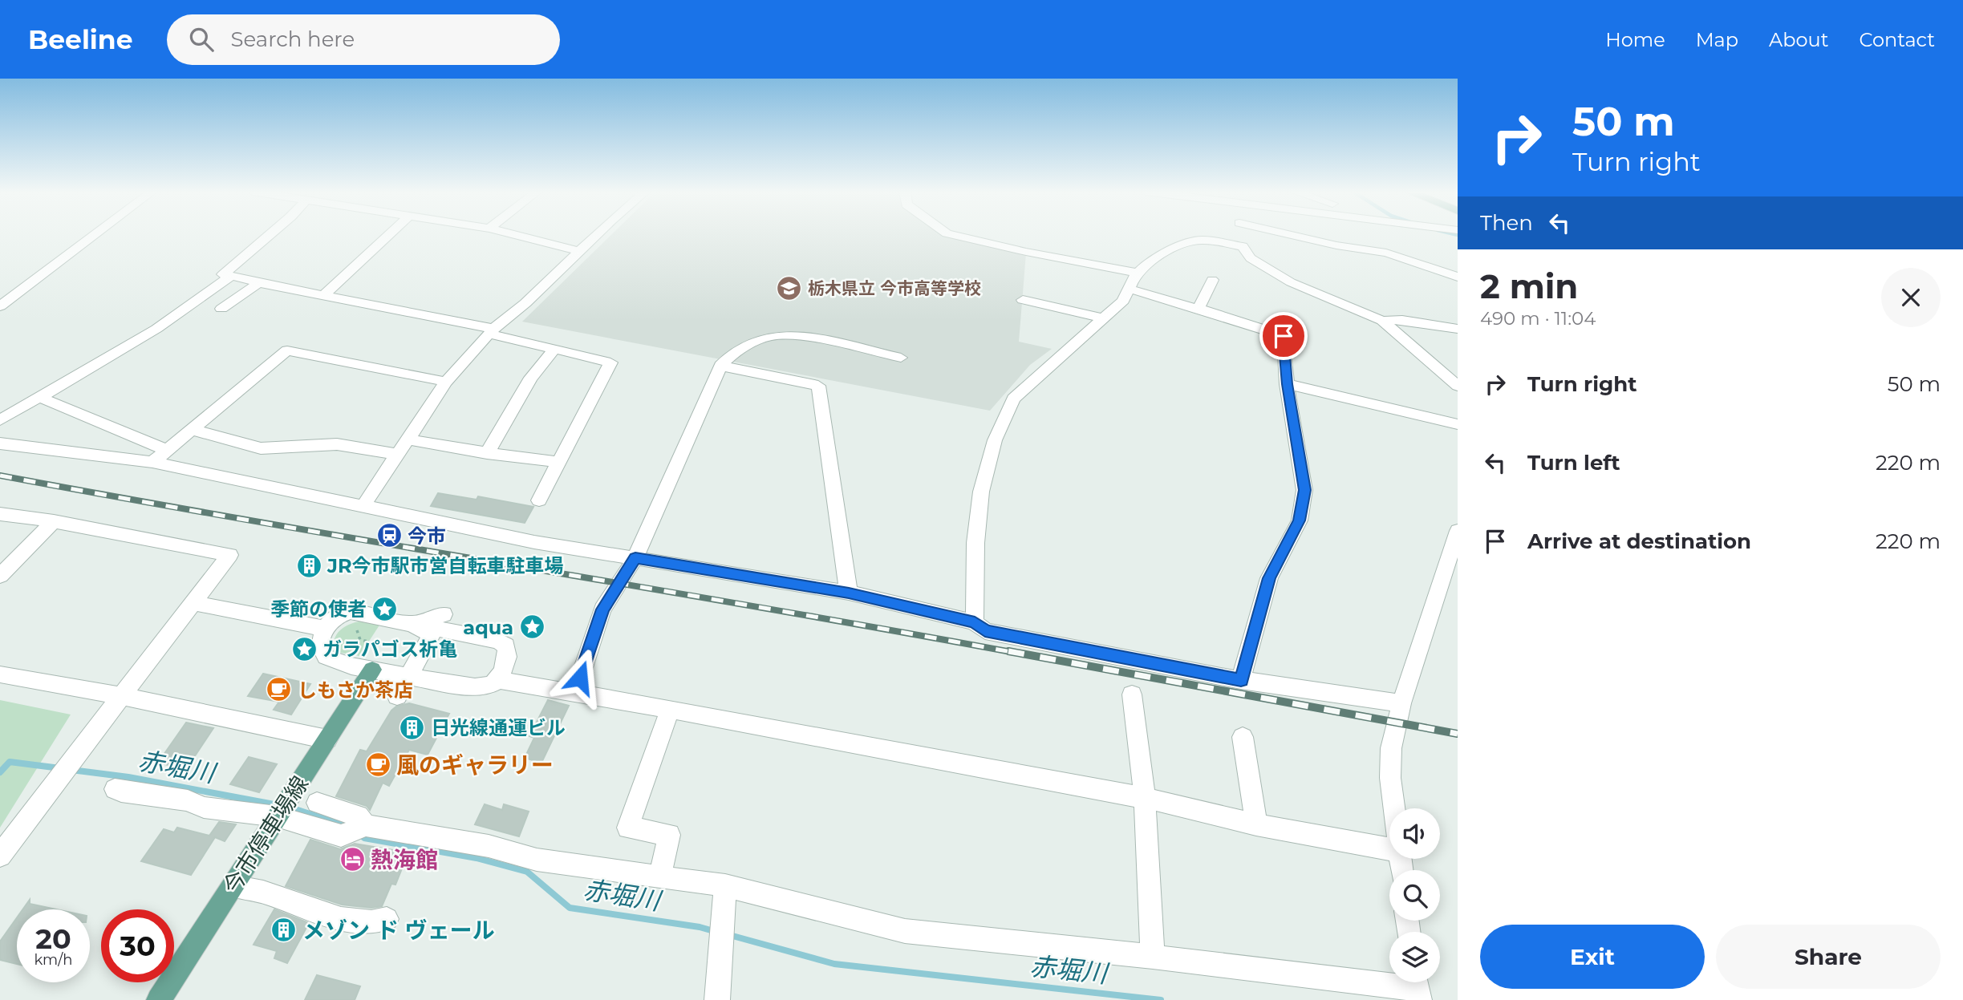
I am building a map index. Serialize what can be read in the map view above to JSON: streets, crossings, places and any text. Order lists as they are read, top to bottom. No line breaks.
{"streets":{"main road":["今市停車場線"]},"water":["赤堀川"],"places":{"school or university":["栃木県立 今市高等学校"],"station":["今市"],"building":["JR今市駅市営自転車駐車場","日光線通運ビル","メゾン ド ヴェール"],"place":["季節の使者","aqua","ガラパゴス祈亀"],"cafe":["しもさか茶店","風のギャラリー"],"hotel":["熱海館"]},"page":{"header":"Beeline","search":"Search here","nav":["Home","Map","About","Contact"],"turn":["50 m","Turn right"],"then":"Then","heading":["2 min","490 m · 11:04"],"list":[{"name":"Turn right","value":"50 m"},{"name":"Turn left","value":"220 m"},{"name":"Arrive at destination","value":"220 m"}],"speed":"20 km/h","limit":"30","buttons":["Exit","Share"]}}
